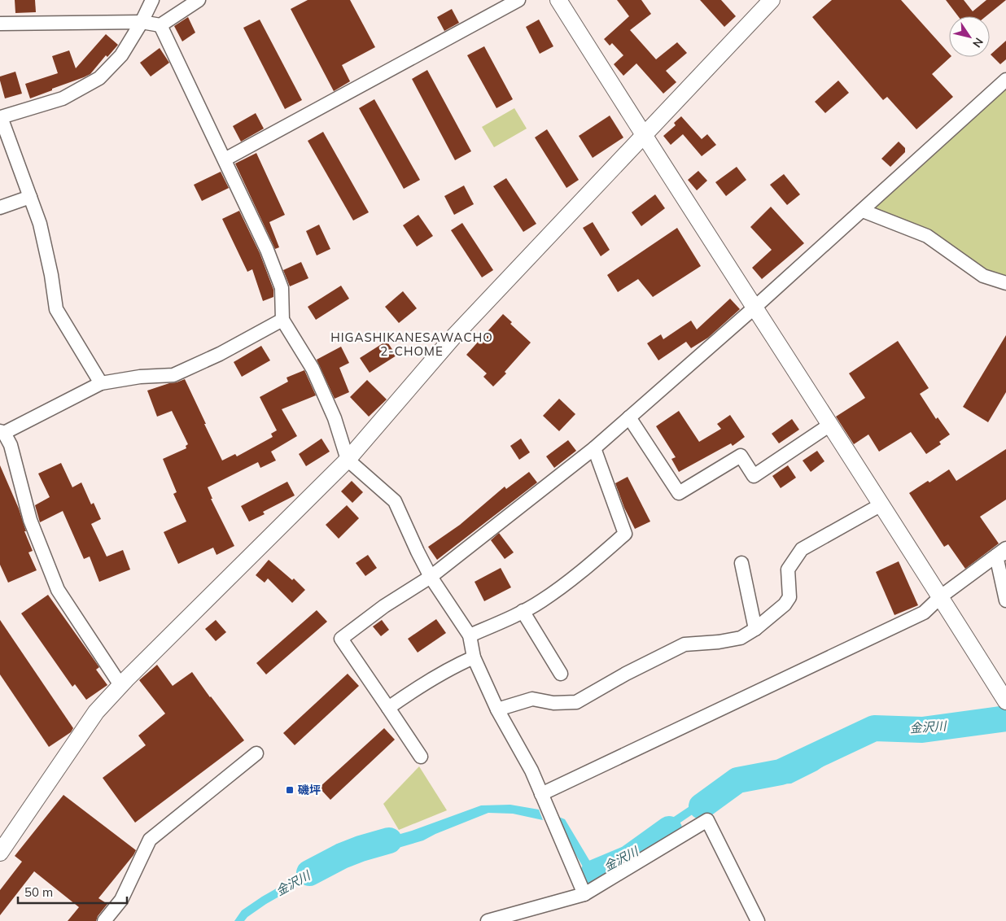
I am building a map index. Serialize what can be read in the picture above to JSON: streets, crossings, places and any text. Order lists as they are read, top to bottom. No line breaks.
{"districts":["HIGASHIKANESAWACHO 2-CHOME"],"water":["金沢川"],"places":{"transit":["磯坪"]},"scale_bar":"50 m","north":"bottom right"}
